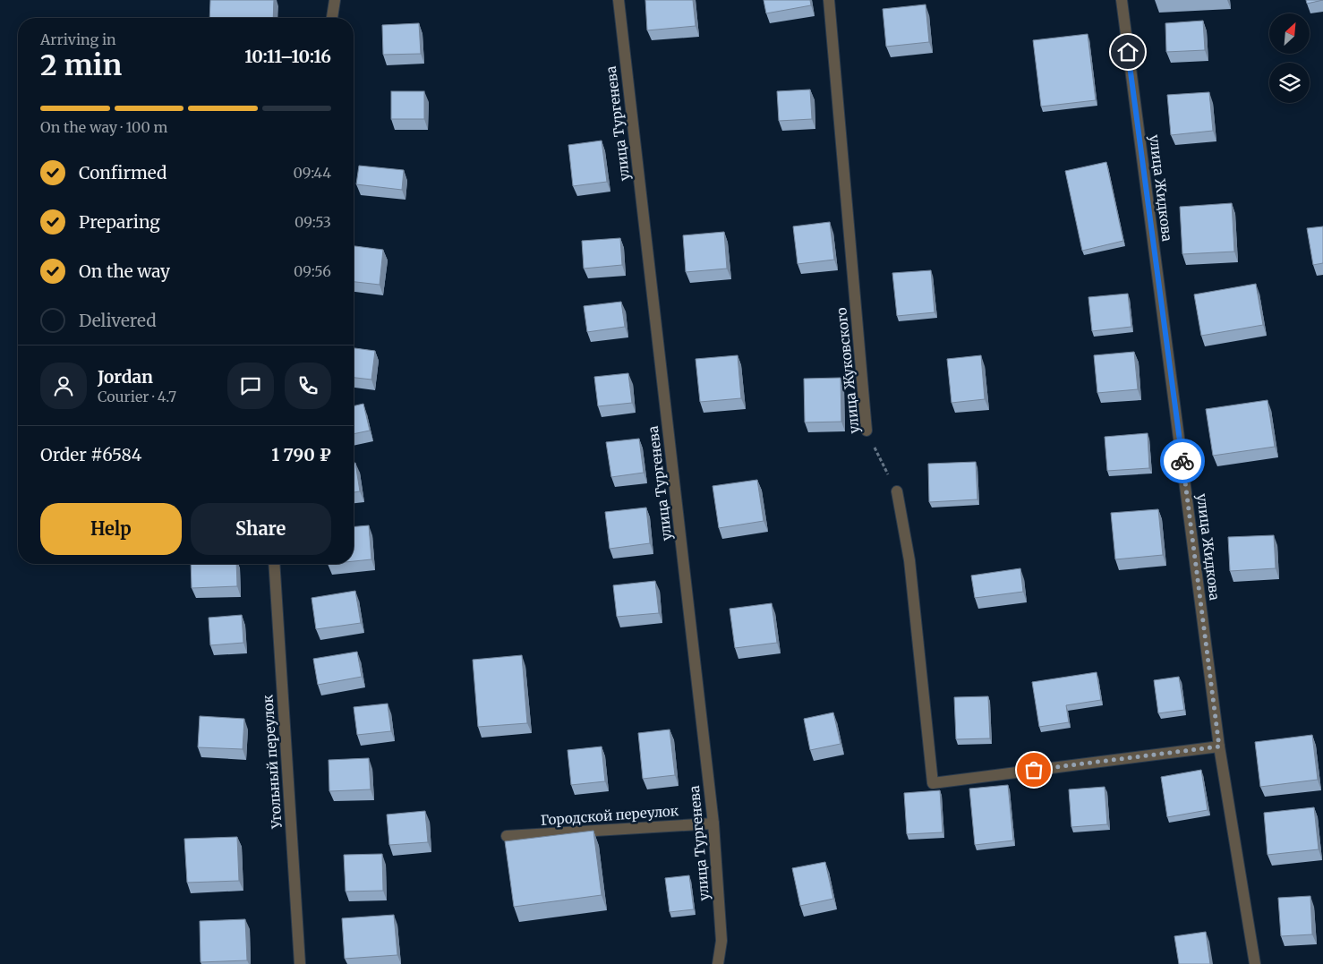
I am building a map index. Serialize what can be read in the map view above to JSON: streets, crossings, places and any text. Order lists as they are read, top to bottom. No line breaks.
{"streets":{"street":["улица Тургенева","улица Жидкова","улица Жуковского","Угольный переулок","Городской переулок"]},"crossings":[["улица Тургенева","Городской переулок"]],"north":"top right","page":{"heading":["2 min","Arriving in","10:11–10:16"],"panel":["Jordan","Courier · 4.7","Order #6584","1 790 ₽"],"bar":"On the way · 100 m","list":[["Confirmed","09:44"],["Preparing","09:53"],["On the way","09:56"],"Delivered"],"buttons":["Help","Share"]}}
